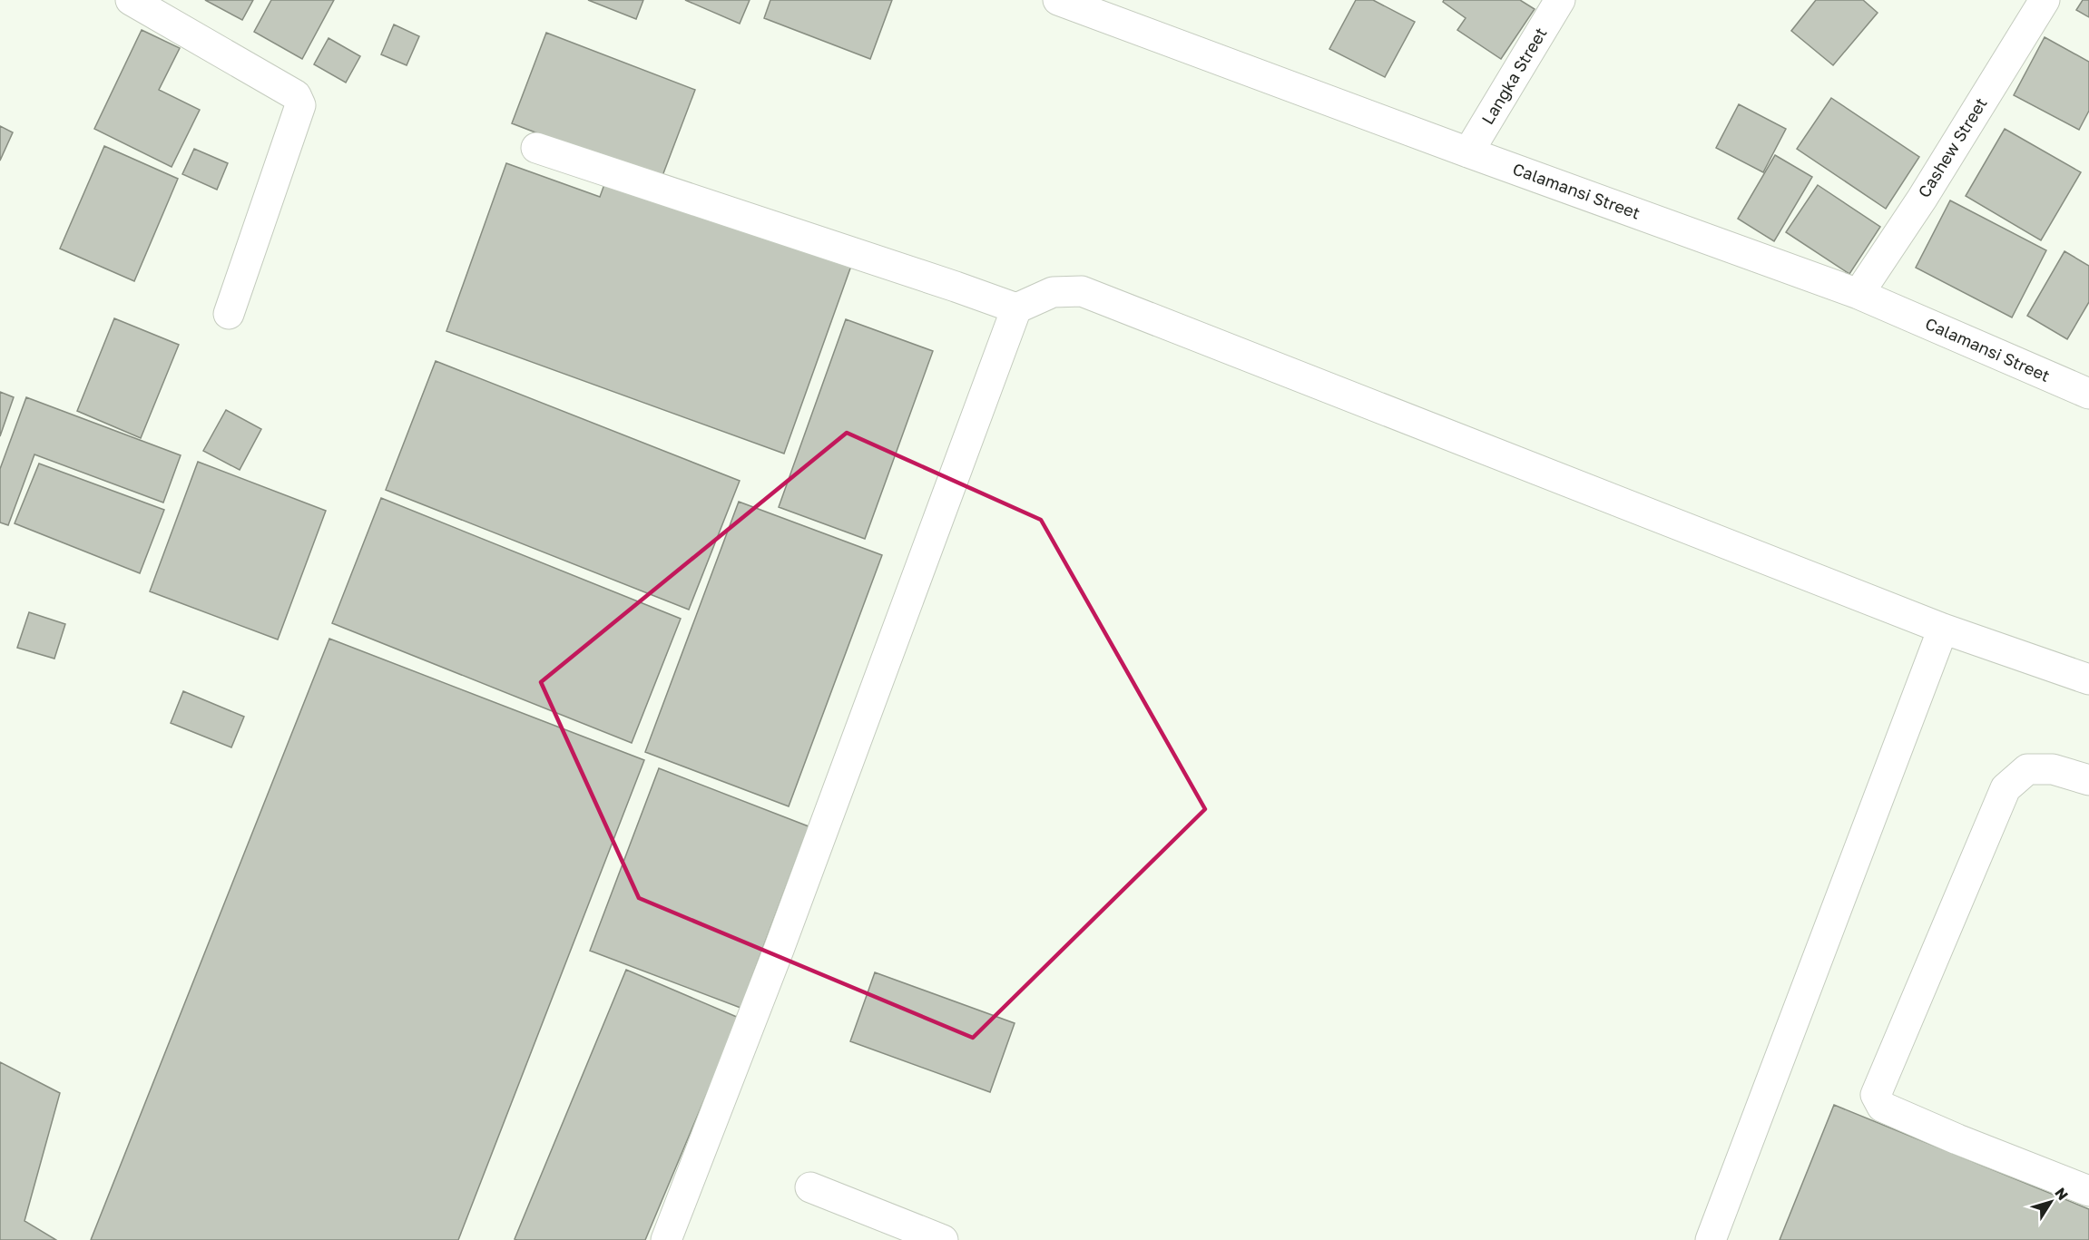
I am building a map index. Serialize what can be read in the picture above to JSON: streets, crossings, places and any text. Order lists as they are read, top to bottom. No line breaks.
{"streets":{"street":["Langka Street","Cashew Street","Calamansi Street"]},"crossings":[["Langka Street","Calamansi Street"],["Cashew Street","Calamansi Street"]],"north":"top right"}
